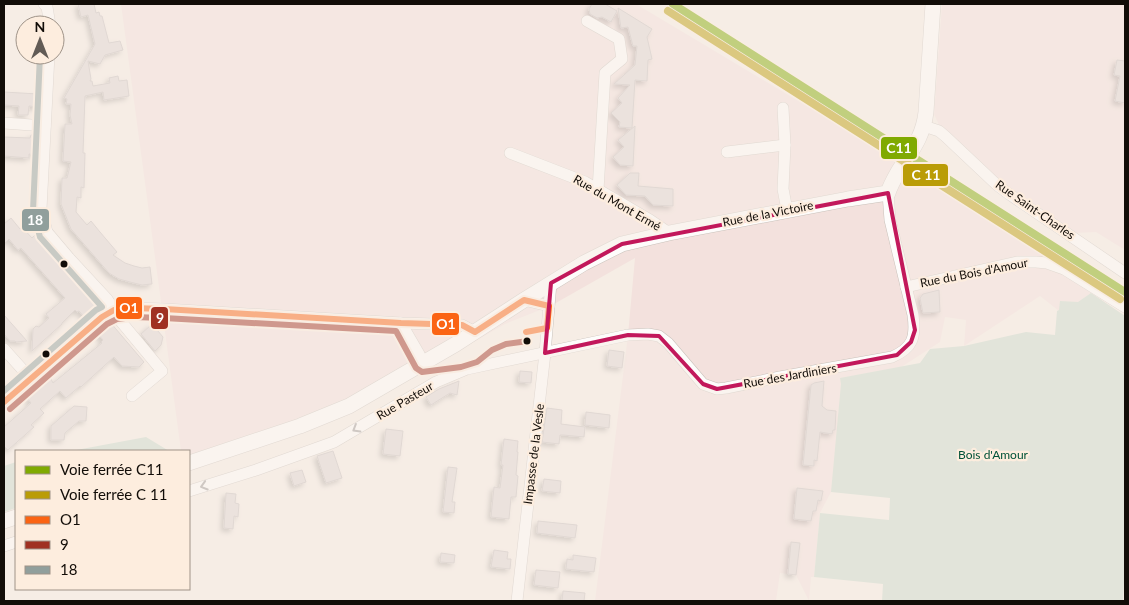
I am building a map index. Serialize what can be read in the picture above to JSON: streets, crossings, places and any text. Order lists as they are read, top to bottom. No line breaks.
{"streets":{"street":["Rue du Mont Ermé","Rue Saint-Charles","Rue de la Victoire","Rue du Bois d'Amour","Rue des Jardiniers","Rue Pasteur","Impasse de la Vesle"]},"crossings":[["Rue du Mont Ermé","Rue de la Victoire"],["Rue de la Victoire","Rue du Bois d'Amour"],["Rue de la Victoire","Impasse de la Vesle"],["Rue du Bois d'Amour","Rue des Jardiniers"],["Rue des Jardiniers","Rue Pasteur"],["Rue Pasteur","Impasse de la Vesle"]],"one_way":["Rue Pasteur"],"parks":["Bois d'Amour"],"lines":["rail line C11","transit line 18","transit line O1","transit line 9"],"legend":["Voie ferrée C11","Voie ferrée C 11","O1","9","18"],"north":"top"}
